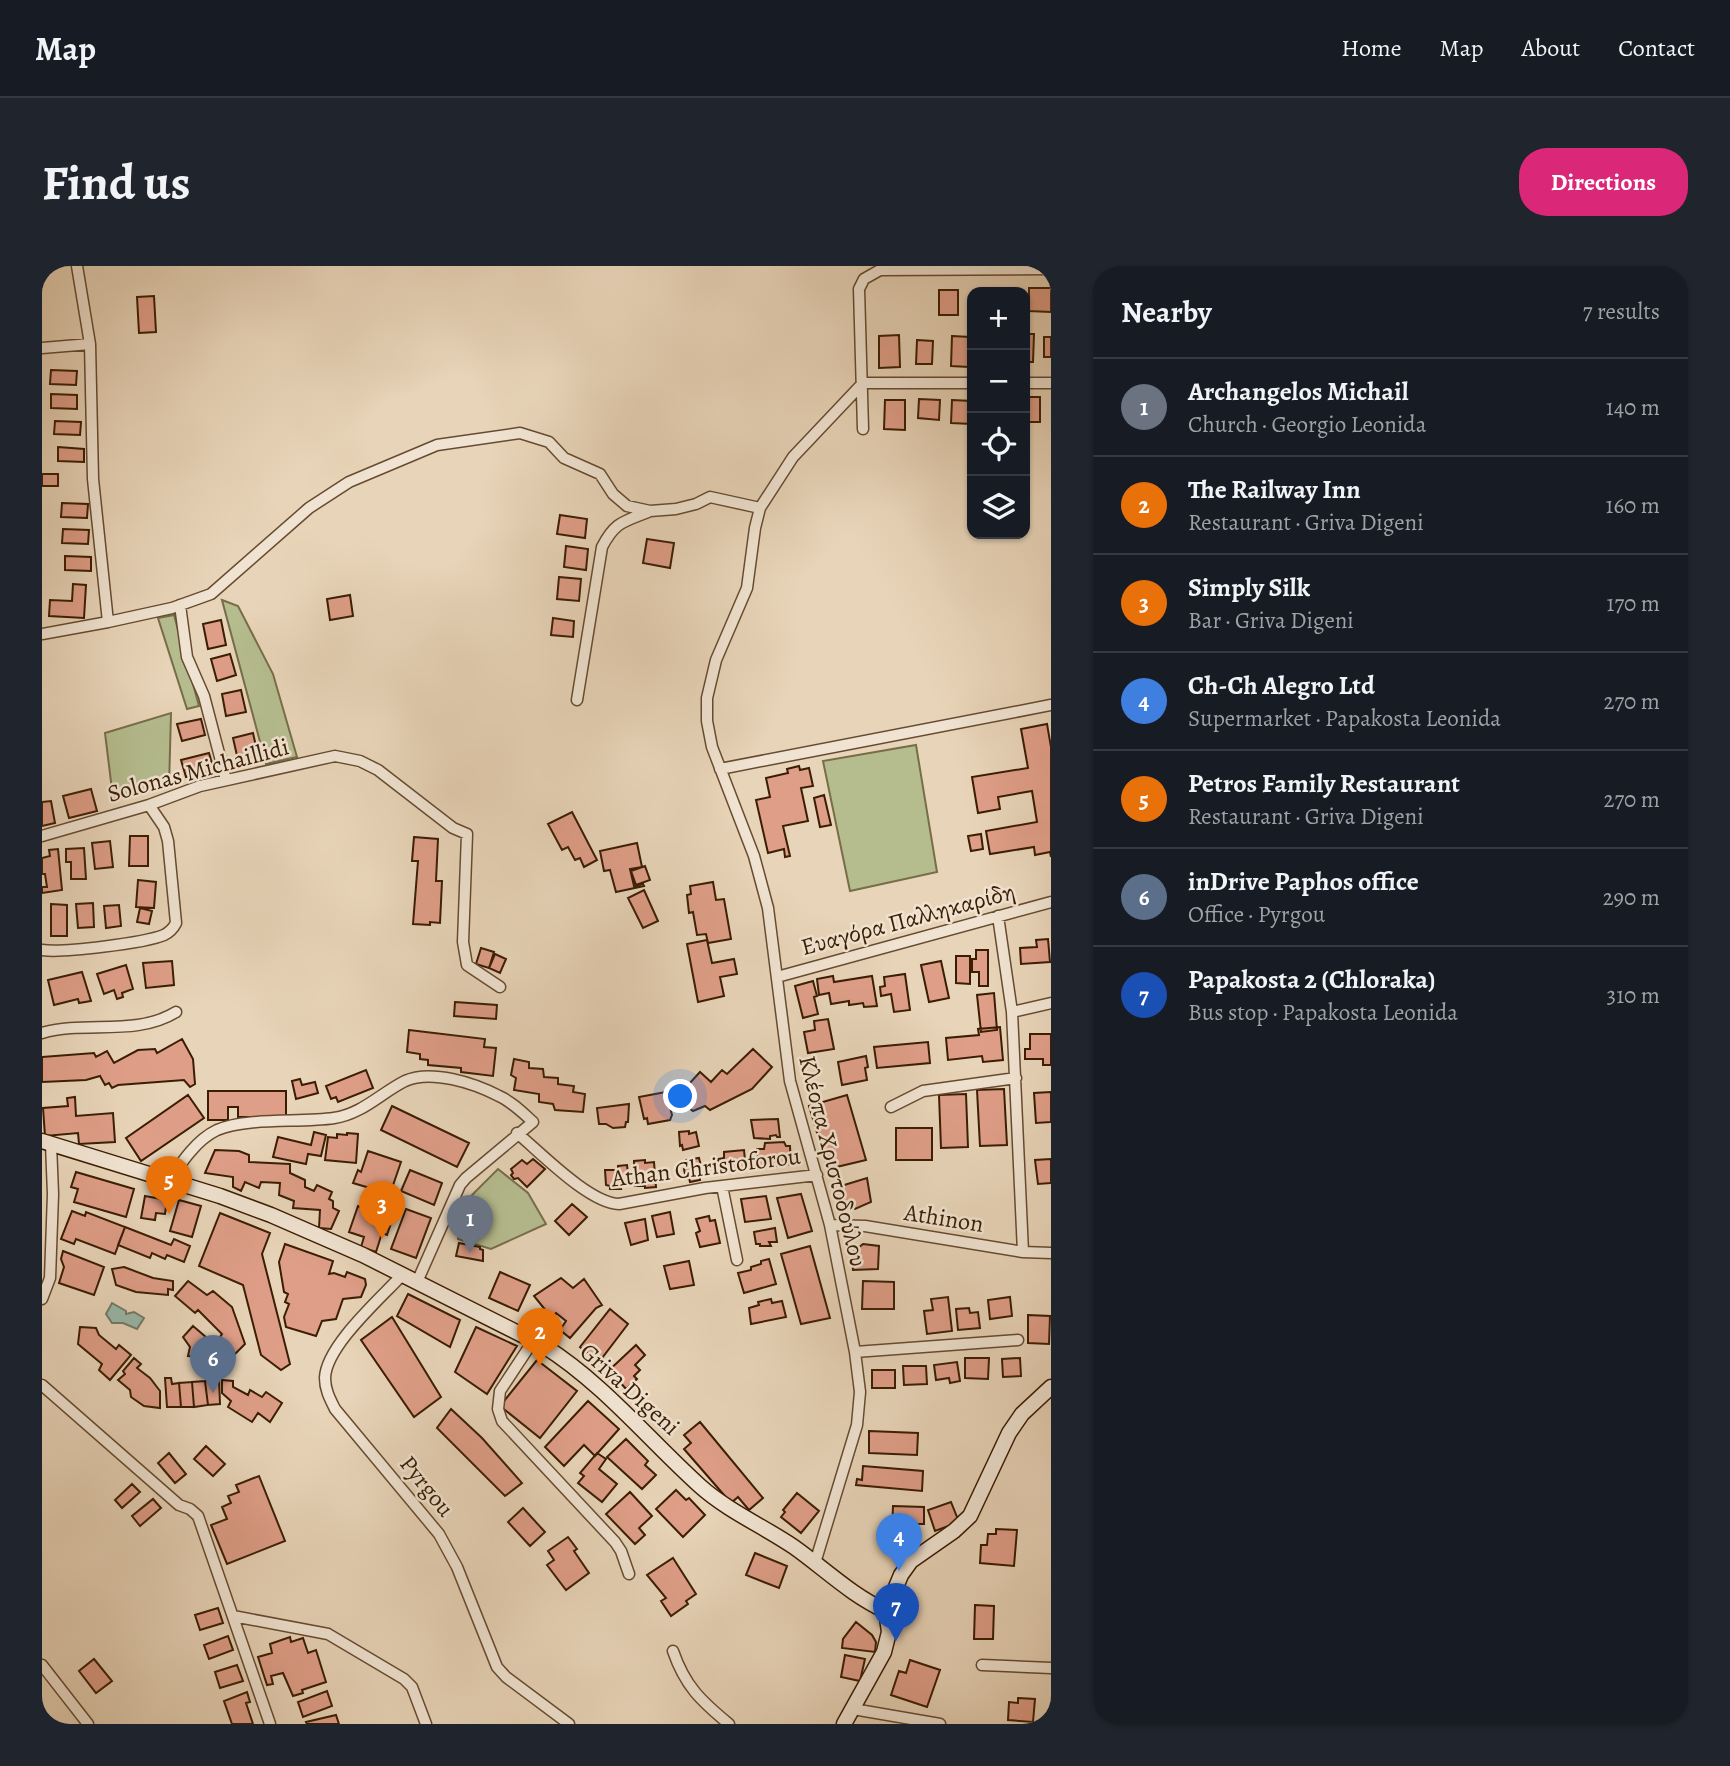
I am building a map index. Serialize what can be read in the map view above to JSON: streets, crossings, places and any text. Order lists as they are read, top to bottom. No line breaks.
{"streets":{"main road":["Griva Digeni"],"street":["Solonas Michaillidi","Ευαγόρα Παλληκαρίδη","Κλέοπα Χριστοδούλου","Athan Christoforou","Athinon","Pyrgou"]},"crossings":[["Ευαγόρα Παλληκαρίδη","Κλέοπα Χριστοδούλου"],["Κλέοπα Χριστοδούλου","Athan Christoforou"],["Κλέοπα Χριστοδούλου","Athinon"],["Κλέοπα Χριστοδούλου","Griva Digeni"],["Griva Digeni","Pyrgou"]],"page":{"header":"Map","nav":["Home","Map","About","Contact"],"buttons":"Directions","title":"Find us","heading":["Nearby","7 results"],"map_buttons":["+","−"],"list":[{"mark":"1","name":"Archangelos Michail","note":"Church · Georgio Leonida","value":"140 m"},{"mark":"2","name":"The Railway Inn","note":"Restaurant · Griva Digeni","value":"160 m"},{"mark":"3","name":"Simply Silk","note":"Bar · Griva Digeni","value":"170 m"},{"mark":"4","name":"Ch-Ch Alegro Ltd","note":"Supermarket · Papakosta Leonida","value":"270 m"},{"mark":"5","name":"Petros Family Restaurant","note":"Restaurant · Griva Digeni","value":"270 m"},{"mark":"6","name":"inDrive Paphos office","note":"Office · Pyrgou","value":"290 m"},{"mark":"7","name":"Papakosta 2 (Chloraka)","note":"Bus stop · Papakosta Leonida","value":"310 m"}],"pins":["5","3","1","2","6","4","7"]}}
